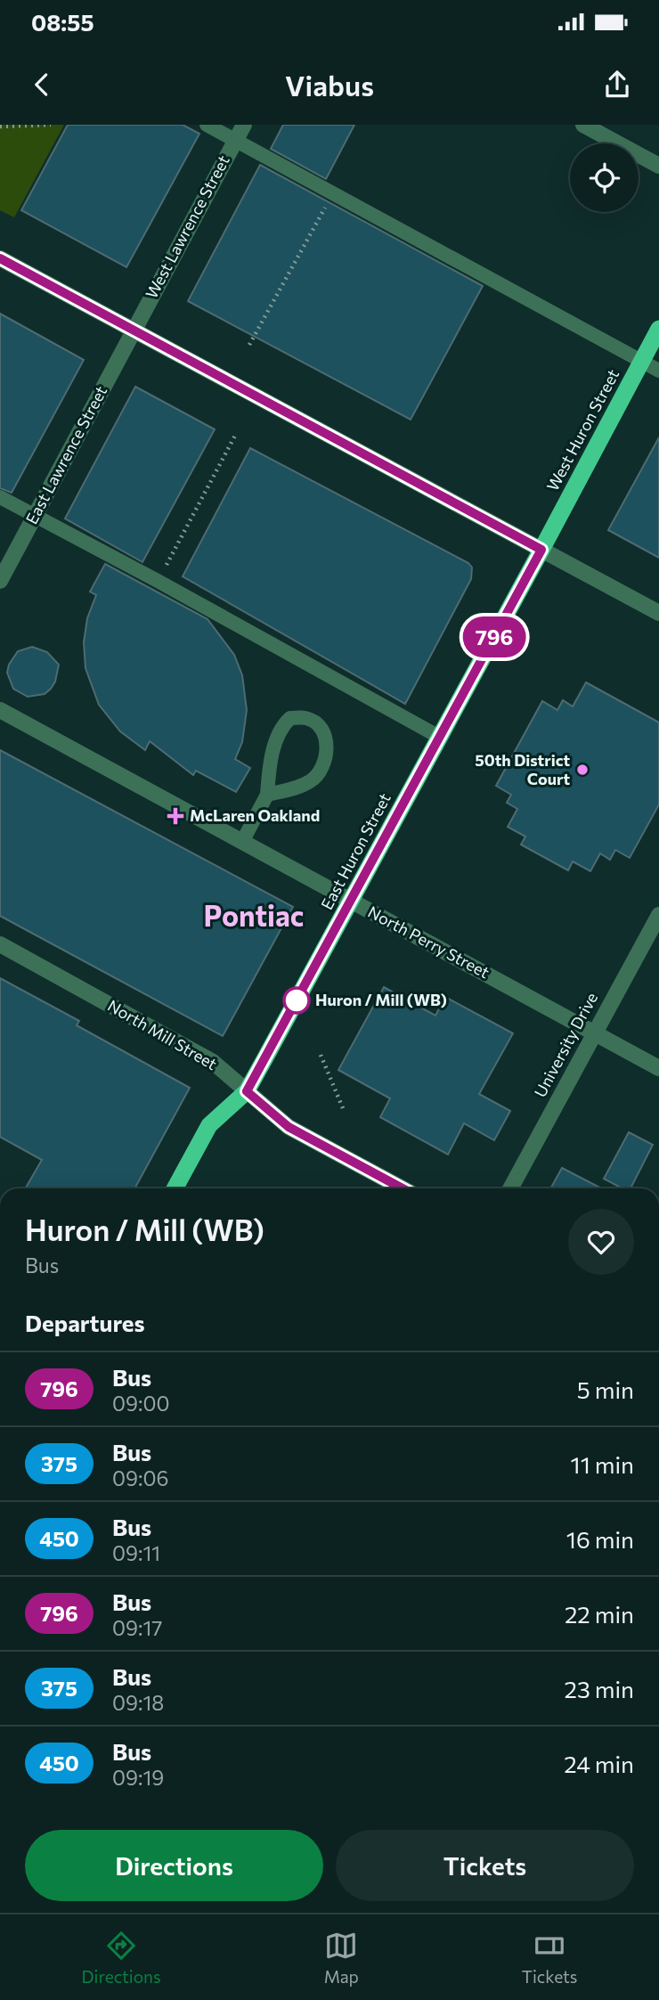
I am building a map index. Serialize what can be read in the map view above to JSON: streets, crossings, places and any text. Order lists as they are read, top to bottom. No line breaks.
{"streets":{"highway":["West Huron Street","East Huron Street"],"street":["West Lawrence Street","East Lawrence Street","North Perry Street","North Mill Street","University Drive"]},"crossings":[["West Lawrence Street","East Lawrence Street"],["West Huron Street","East Huron Street"],["East Huron Street","North Perry Street"],["East Huron Street","North Mill Street"],["North Perry Street","University Drive"]],"districts":["Pontiac"],"places":{"other":["50th District Court","Huron / Mill (WB)"],"health":["McLaren Oakland"]},"lines":["bus line 796"],"page":{"status":"08:55","header":"Viabus","on_map":"796","heading":[["Huron / Mill (WB)","Bus"],"Departures"],"list":[{"mark":"796","name":"Bus","note":"09:00","value":"5 min"},{"mark":"375","name":"Bus","note":"09:06","value":"11 min"},{"mark":"450","name":"Bus","note":"09:11","value":"16 min"},{"mark":"796","name":"Bus","note":"09:17","value":"22 min"},{"mark":"375","name":"Bus","note":"09:18","value":"23 min"},{"mark":"450","name":"Bus","note":"09:19","value":"24 min"}],"buttons":["Directions","Tickets"],"tabs":["Directions","Map","Tickets"]}}
